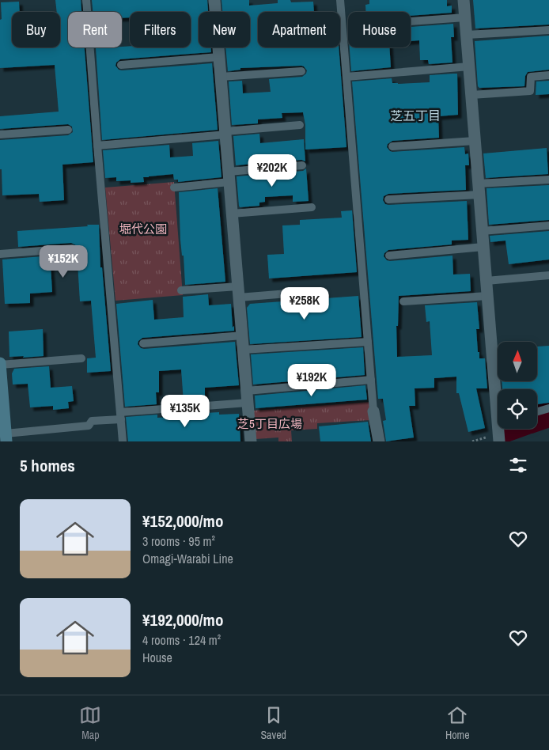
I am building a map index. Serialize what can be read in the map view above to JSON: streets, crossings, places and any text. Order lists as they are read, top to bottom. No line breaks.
{"districts":["芝五丁目"],"parks":["堀代公園","芝5丁目広場"],"north":"top","page":{"chip":["Buy","Rent","Filters","New","Apartment","House"],"price":["¥202K","¥152K","¥258K","¥192K","¥135K"],"heading":"5 homes","list":[{"name":"¥152,000/mo","note":"3 rooms · 95 m² · Omagi-Warabi Line"},{"name":"¥192,000/mo","note":"4 rooms · 124 m² · House"}],"tabs":["Map","Saved","Home"]}}
